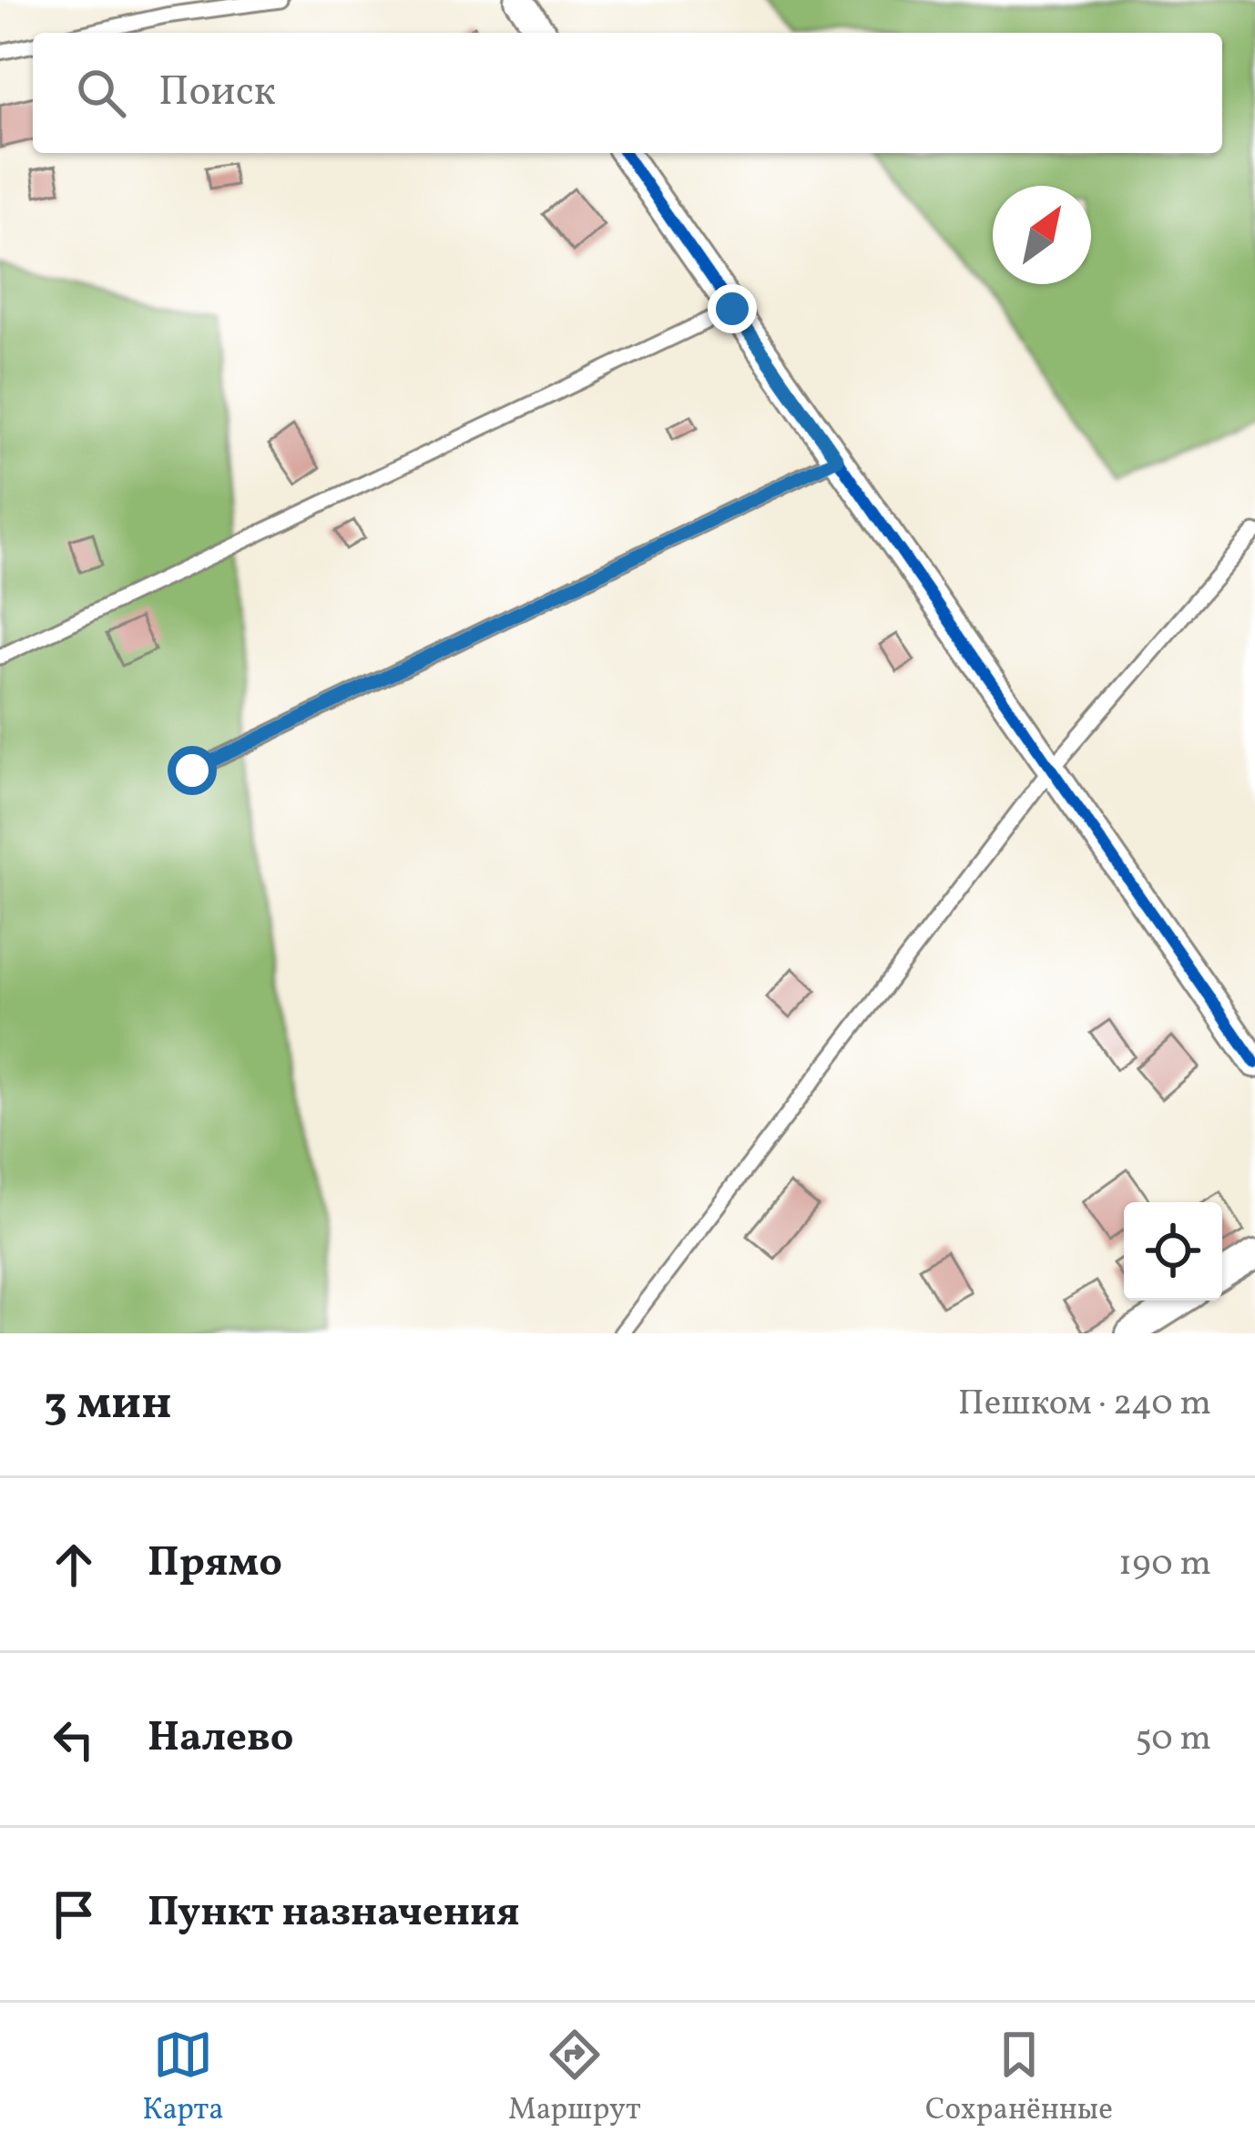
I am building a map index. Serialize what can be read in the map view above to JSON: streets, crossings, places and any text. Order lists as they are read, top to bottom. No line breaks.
{"north":"top right","page":{"search":"Поиск","heading":["3 мин","Пешком · 240 m"],"list":[["Прямо","190 m"],["Налево","50 m"],"Пункт назначения"],"nav":["Карта","Маршрут","Сохранённые"]}}
